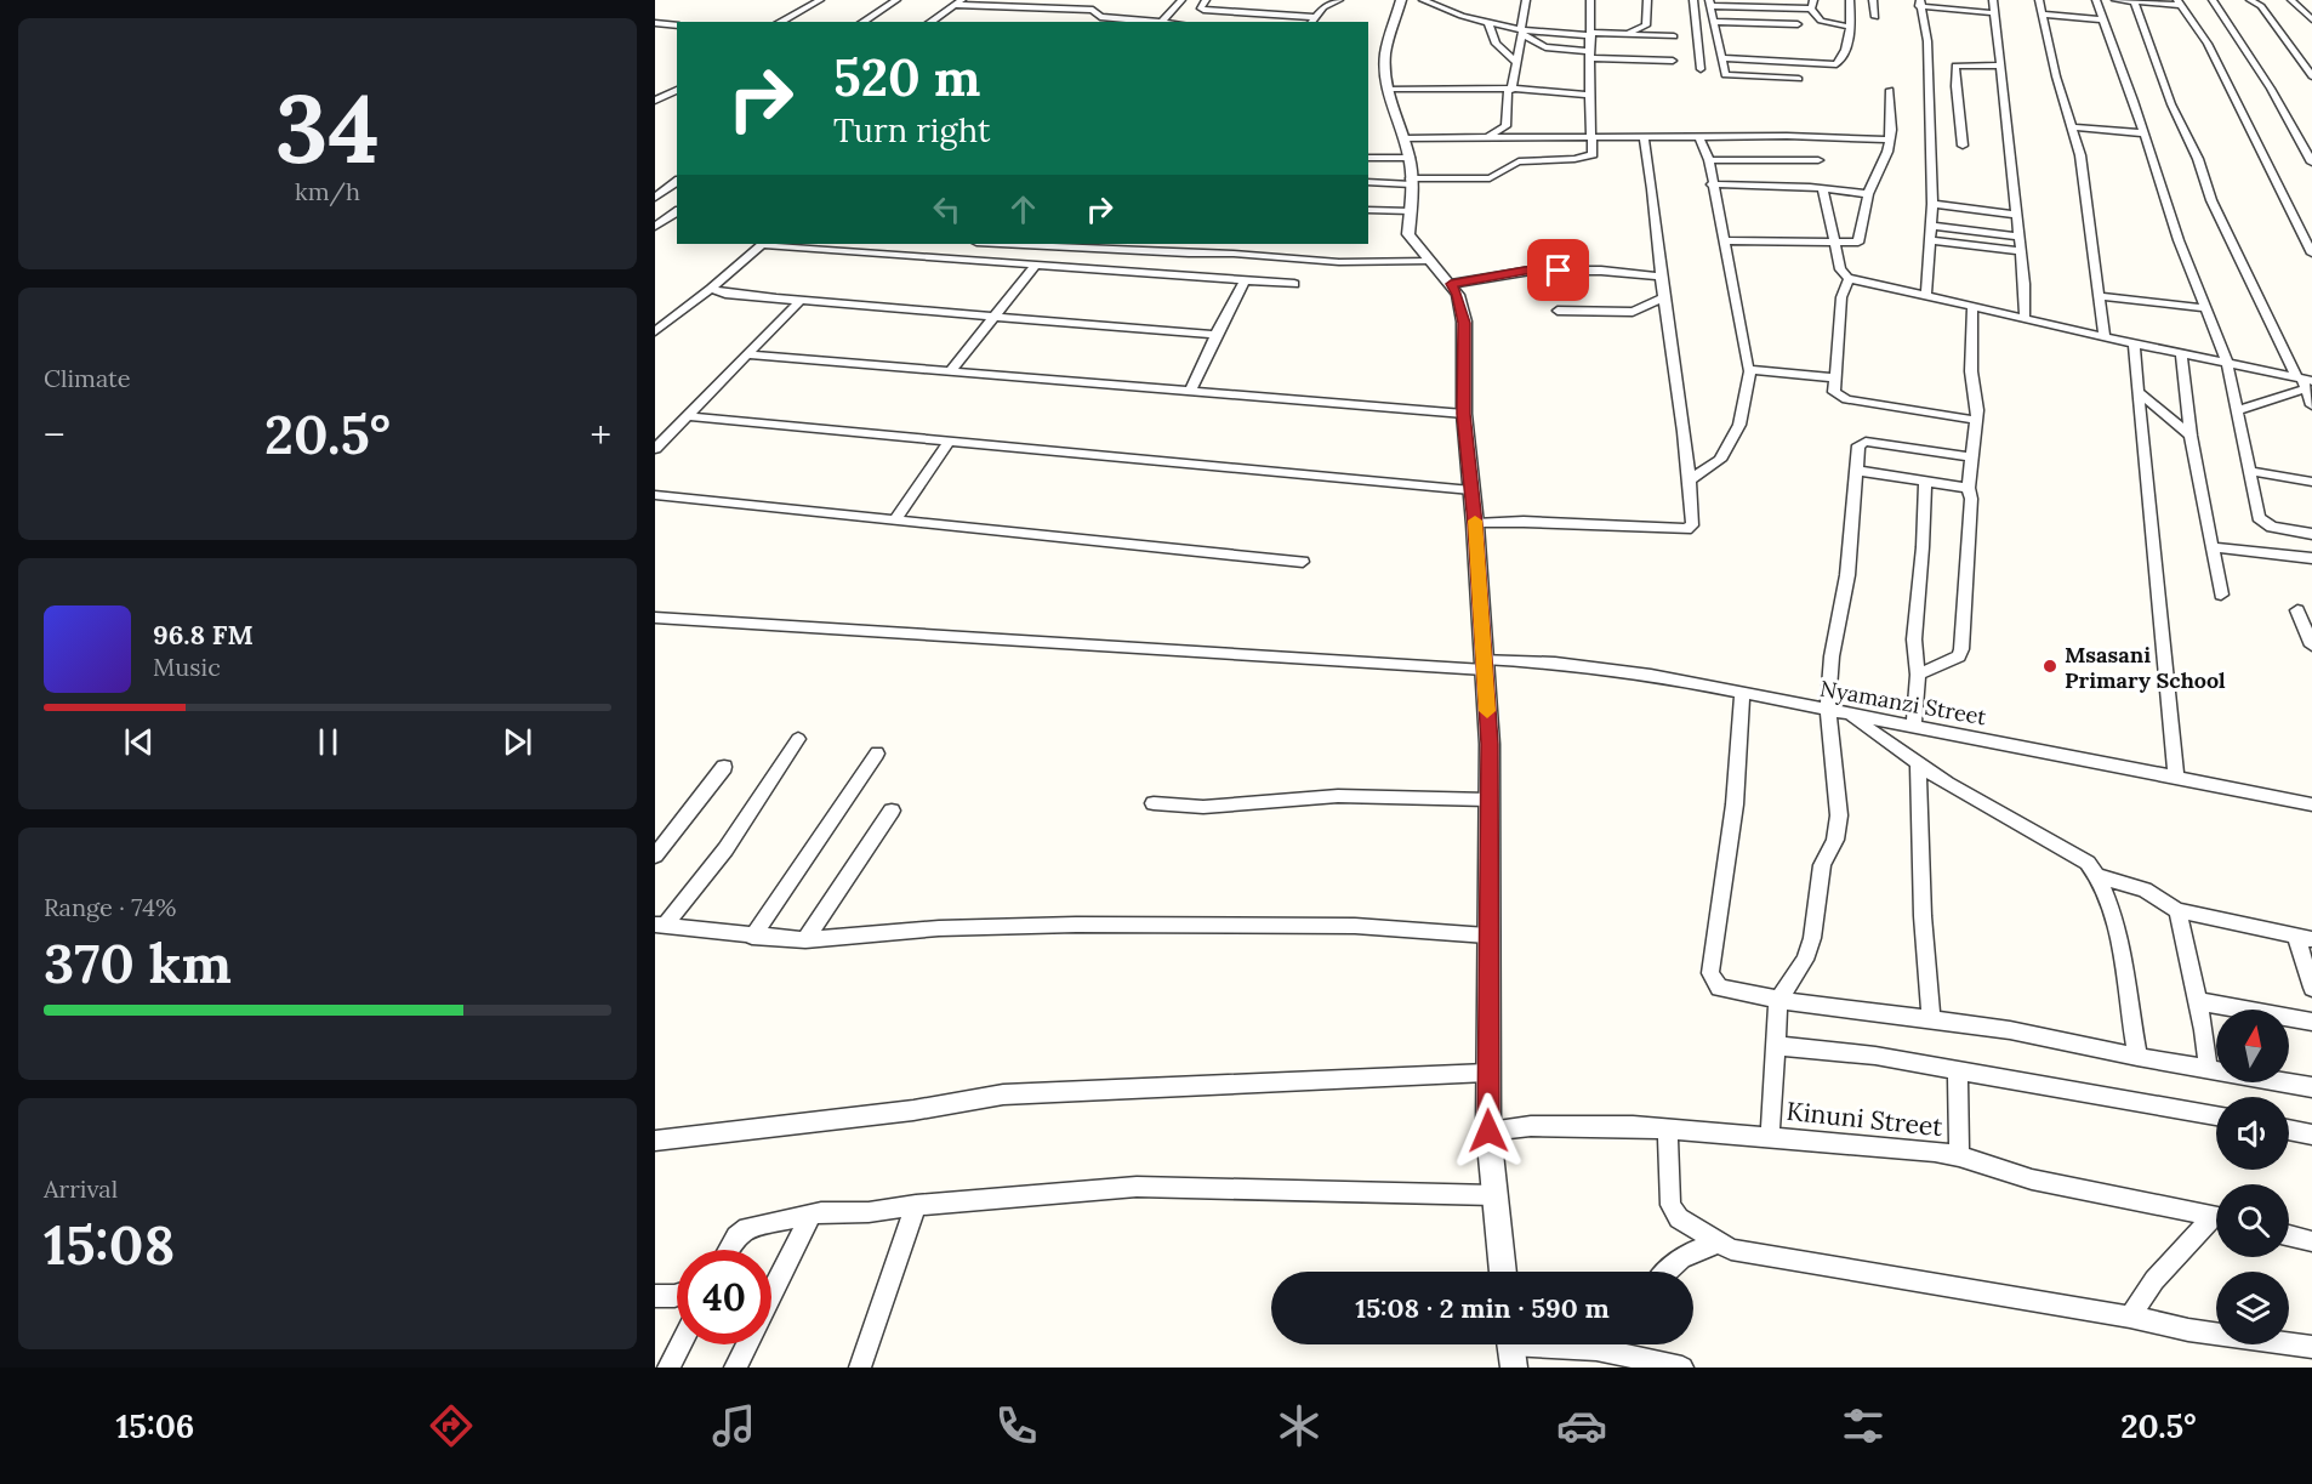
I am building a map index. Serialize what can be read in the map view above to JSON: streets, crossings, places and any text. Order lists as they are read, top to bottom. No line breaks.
{"streets":{"street":["Nyamanzi Street","Kinuni Street"]},"places":["Msasani Primary School"],"north":"top","page":{"tile":[["34","km/h"],"Climate",["Range · 74%","370 km"],["Arrival","15:08"]],"turn":["520 m","Turn right"],"heat":["−","20.5°","+"],"song":["96.8 FM","Music"],"limit":"40","trip":"15:08 · 2 min · 590 m","tabs":["15:06","20.5°"]}}
